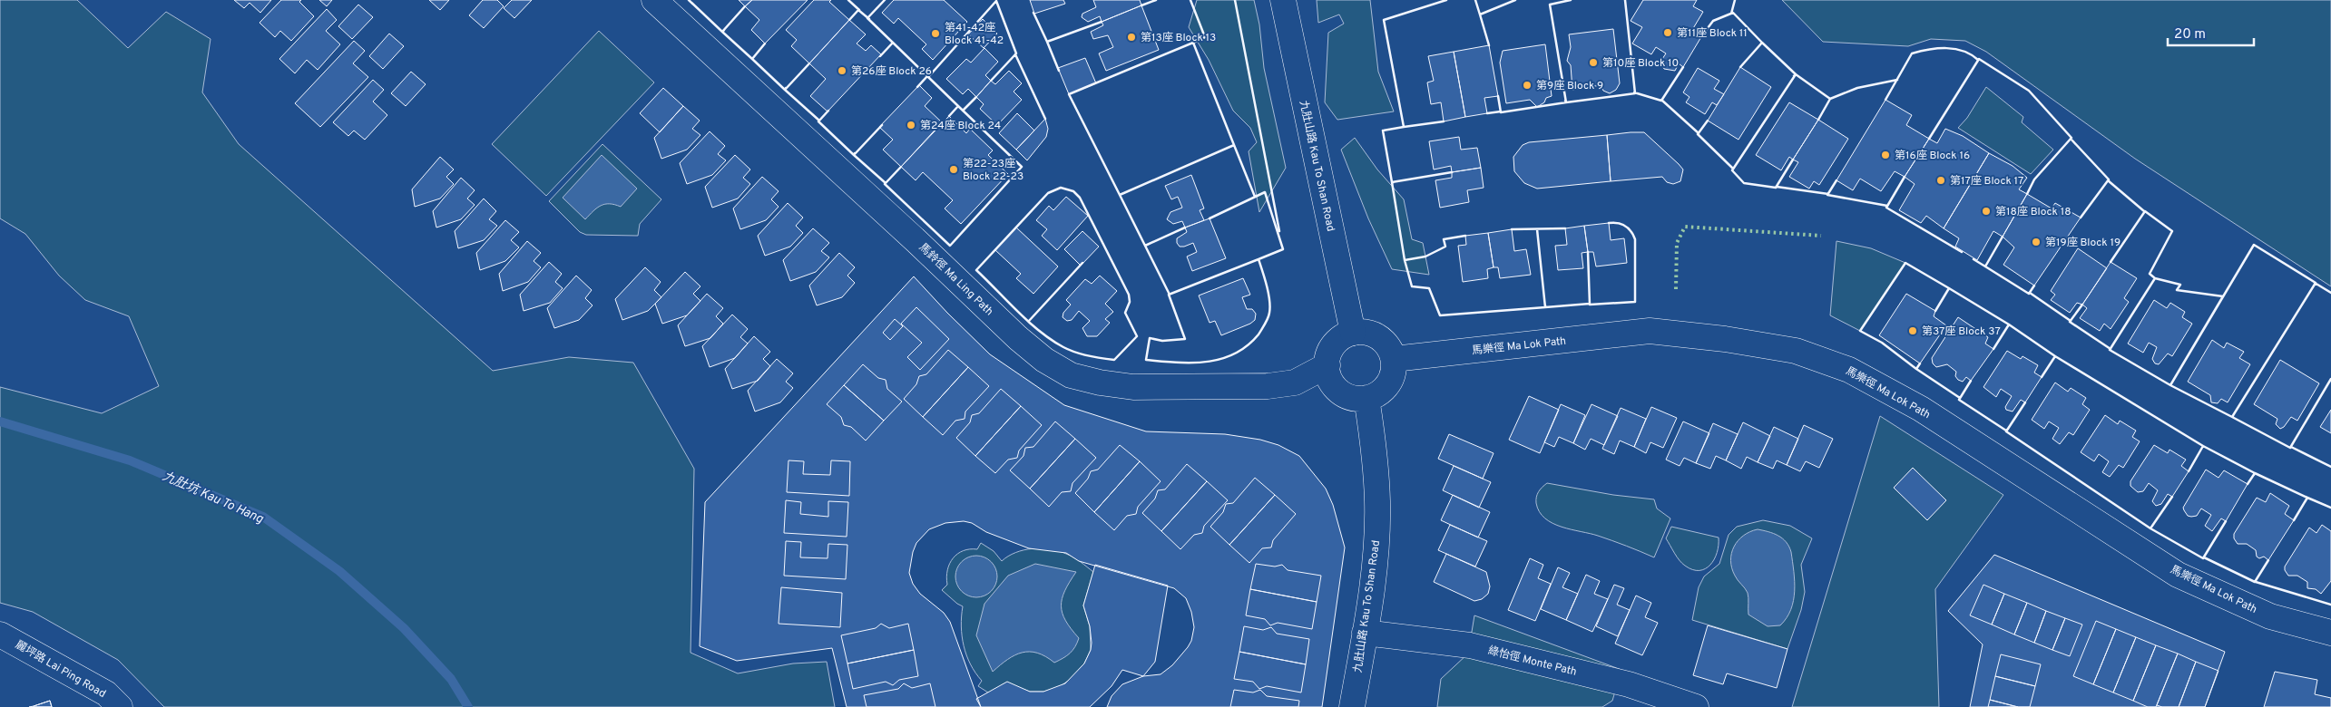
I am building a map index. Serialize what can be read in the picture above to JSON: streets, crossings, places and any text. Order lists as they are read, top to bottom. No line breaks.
{"streets":{"street":["九肚山路 Kau To Shan Road","馬鈴徑 Ma Ling Path","馬樂徑 Ma Lok Path","綠怡徑 Monte Path","麗坪路 Lai Ping Road"]},"crossings":[["九肚山路 Kau To Shan Road","馬鈴徑 Ma Ling Path"],["九肚山路 Kau To Shan Road","馬樂徑 Ma Lok Path"],["九肚山路 Kau To Shan Road","綠怡徑 Monte Path"],["馬鈴徑 Ma Ling Path","馬樂徑 Ma Lok Path"]],"water":["九肚坑 Kau To Hang"],"places":["第11座 Block 11","第41-42座 Block 41-42","第13座 Block 13","第10座 Block 10","第26座 Block 26","第9座 Block 9","第24座 Block 24","第16座 Block 16","第22-23座 Block 22-23","第17座 Block 17","第18座 Block 18","第19座 Block 19","第37座 Block 37"],"scale_bar":"20 m"}
